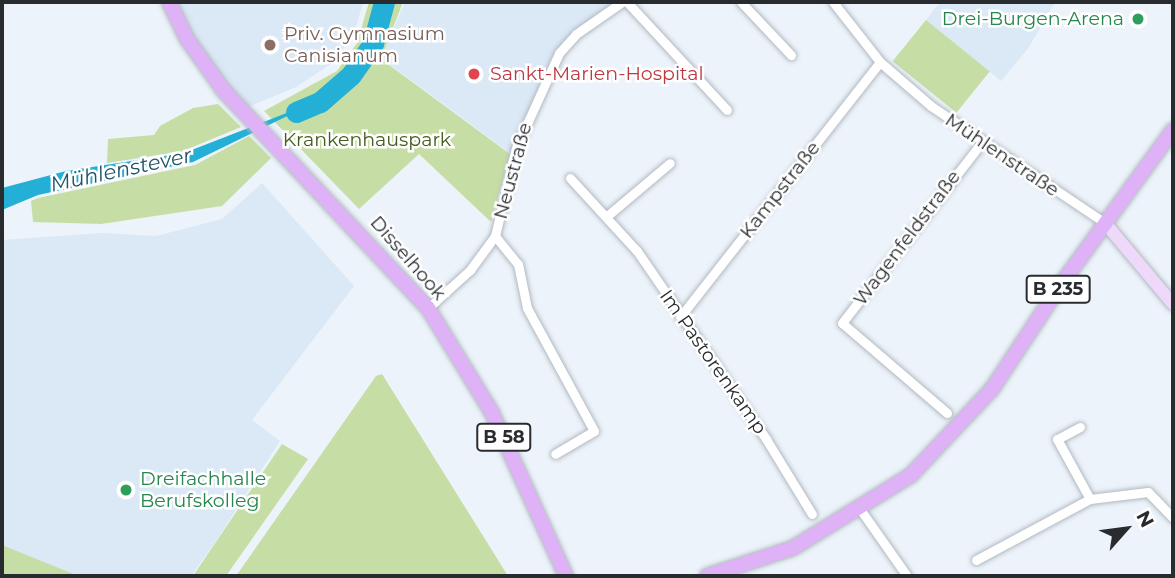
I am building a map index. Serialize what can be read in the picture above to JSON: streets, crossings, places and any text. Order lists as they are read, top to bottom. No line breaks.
{"streets":{"main road":["Disselhook","B 235","B 58"],"street":["Mühlenstraße","Neustraße","Kampstraße","Wagenfeldstraße","Im Pastorenkamp"]},"crossings":[["Mühlenstraße","Kampstraße"],["Mühlenstraße","Wagenfeldstraße"],["Mühlenstraße","B 235"],["Neustraße","Disselhook"],["Kampstraße","Im Pastorenkamp"]],"water":["Mühlenstever"],"parks":["Krankenhauspark"],"places":["Drei-Burgen-Arena","Priv. Gymnasium Canisianum","Sankt-Marien-Hospital","Dreifachhalle Berufskolleg"],"north":"top right"}
